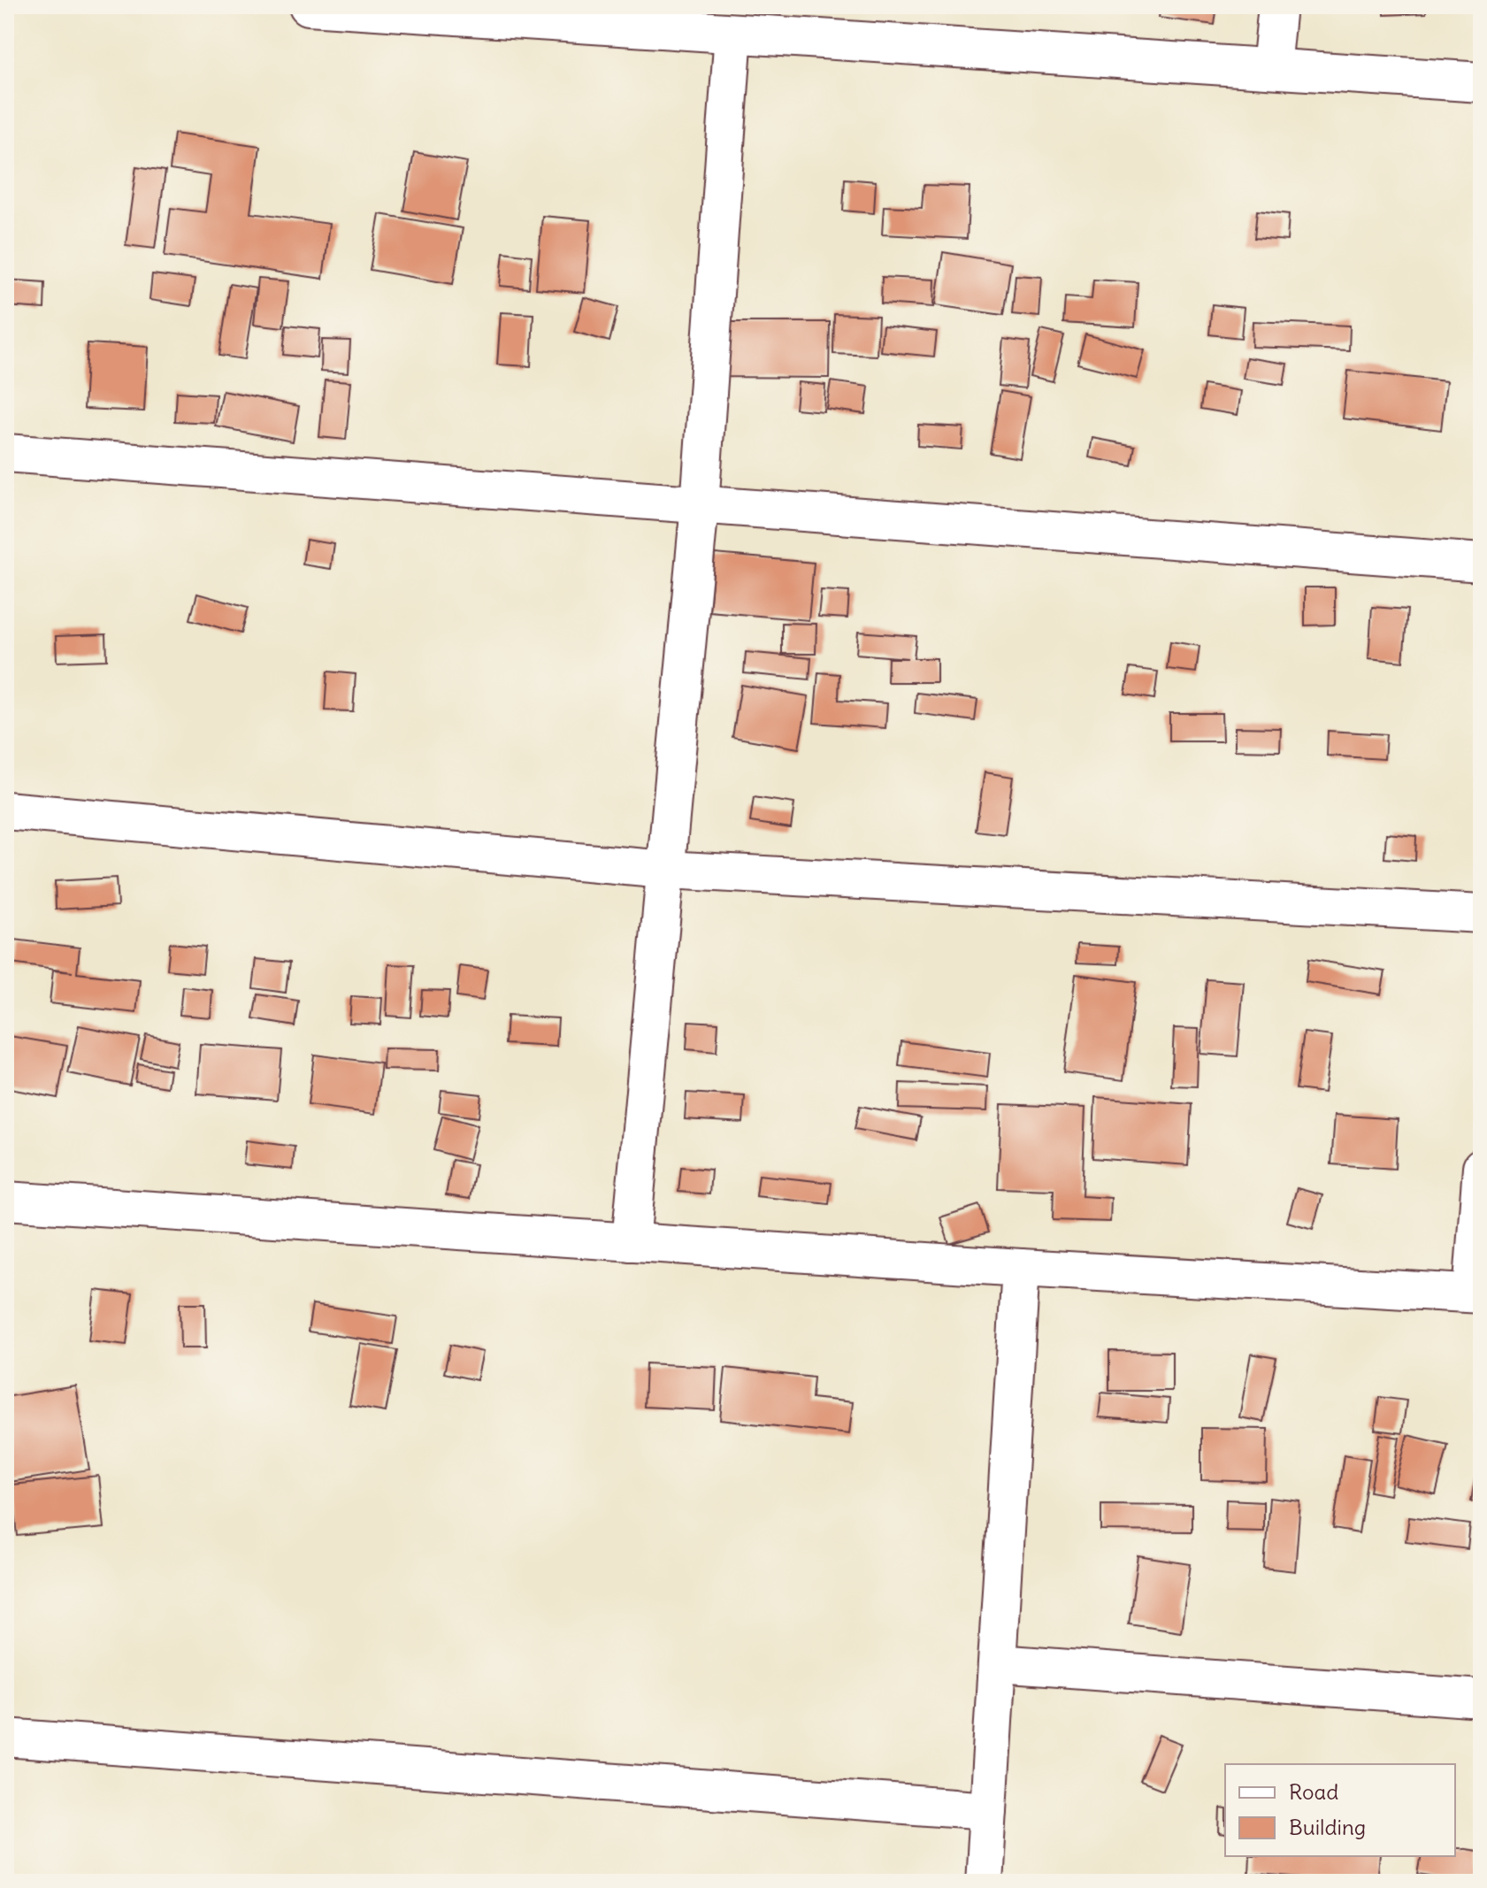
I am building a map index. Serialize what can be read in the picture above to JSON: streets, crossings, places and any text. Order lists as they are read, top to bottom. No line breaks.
{"legend":["Road","Building"]}
